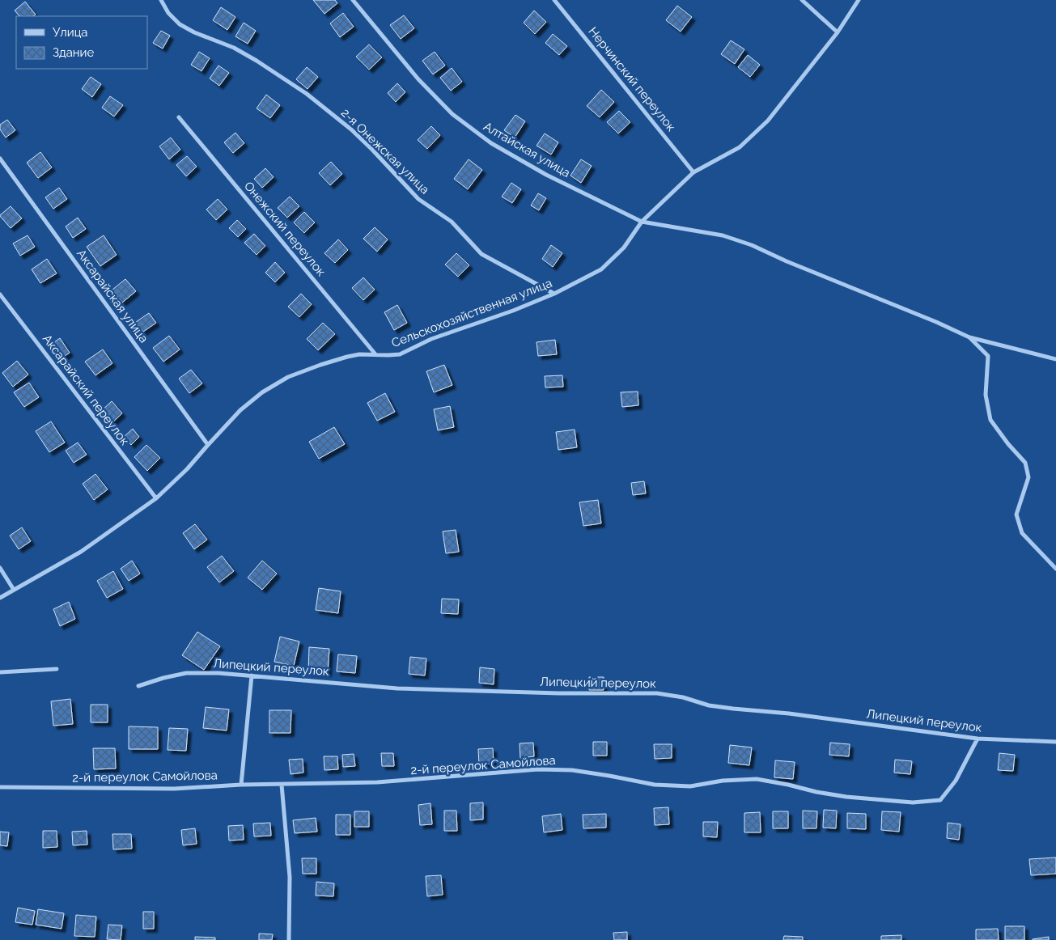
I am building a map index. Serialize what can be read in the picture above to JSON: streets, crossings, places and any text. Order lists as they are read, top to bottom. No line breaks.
{"streets":{"street":["Нерчинский переулок","Алтайская улица","2-я Онежская улица","Онежский переулок","Аксарайская улица","Сельскохозяйственная улица","Аксарайский переулок","Липецкий переулок","2-й переулок Самойлова"]},"crossings":[["Нерчинский переулок","Сельскохозяйственная улица"],["Алтайская улица","Сельскохозяйственная улица"],["2-я Онежская улица","Сельскохозяйственная улица"],["Онежский переулок","Сельскохозяйственная улица"],["Аксарайская улица","Сельскохозяйственная улица"],["Сельскохозяйственная улица","Аксарайский переулок"],["Липецкий переулок","2-й переулок Самойлова"]],"legend":["Улица","Здание"]}
